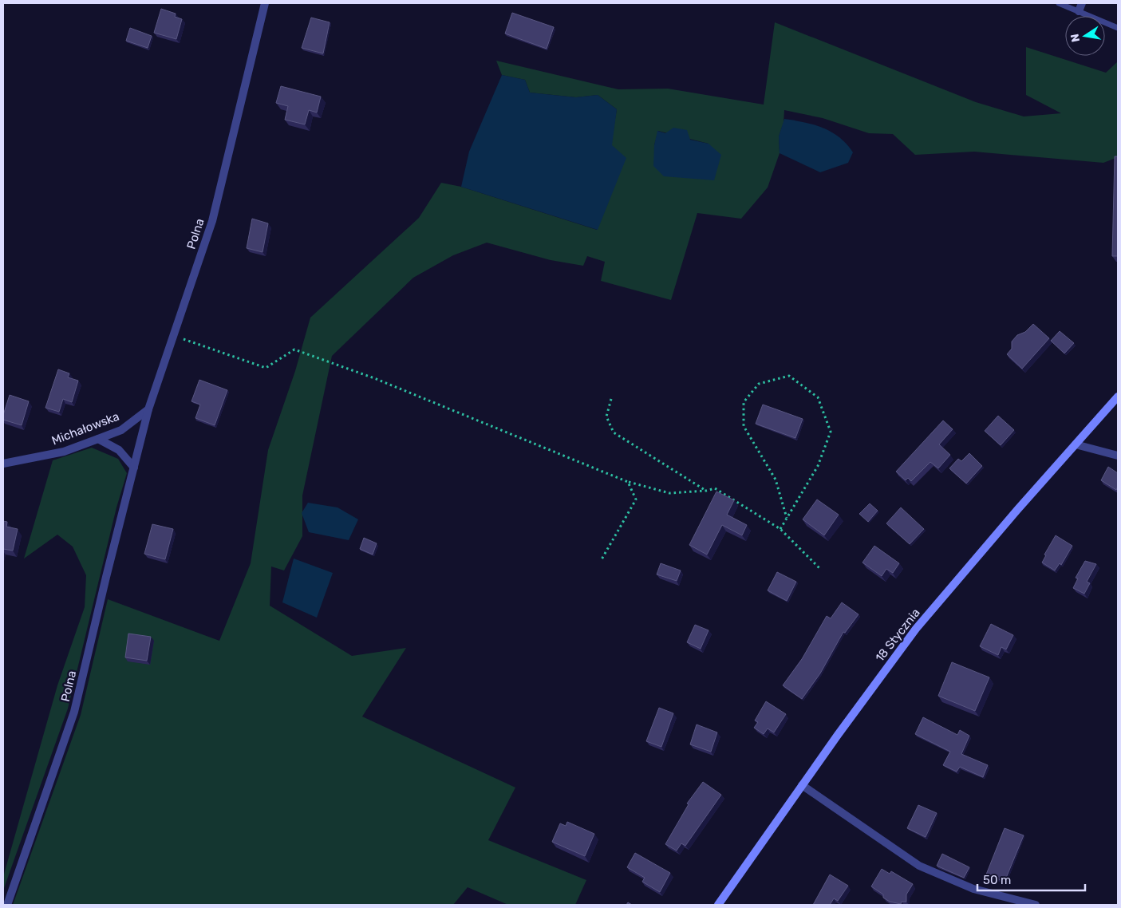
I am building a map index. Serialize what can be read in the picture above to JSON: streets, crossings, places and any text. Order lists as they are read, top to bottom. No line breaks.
{"streets":{"street":["Polna","Michałowska","18 Stycznia"]},"crossings":[["Polna","Michałowska"]],"scale_bar":"50 m","north":"left"}
